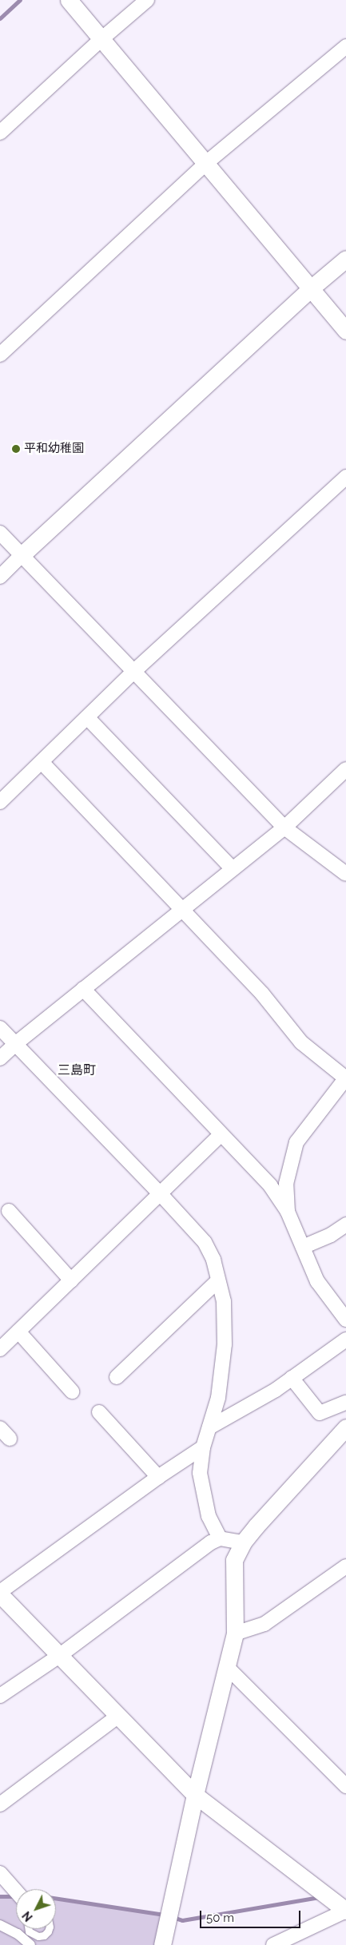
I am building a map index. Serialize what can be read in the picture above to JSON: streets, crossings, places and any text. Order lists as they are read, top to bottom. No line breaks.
{"districts":["三島町"],"places":["平和幼稚園"],"scale_bar":"50 m","north":"bottom left"}
